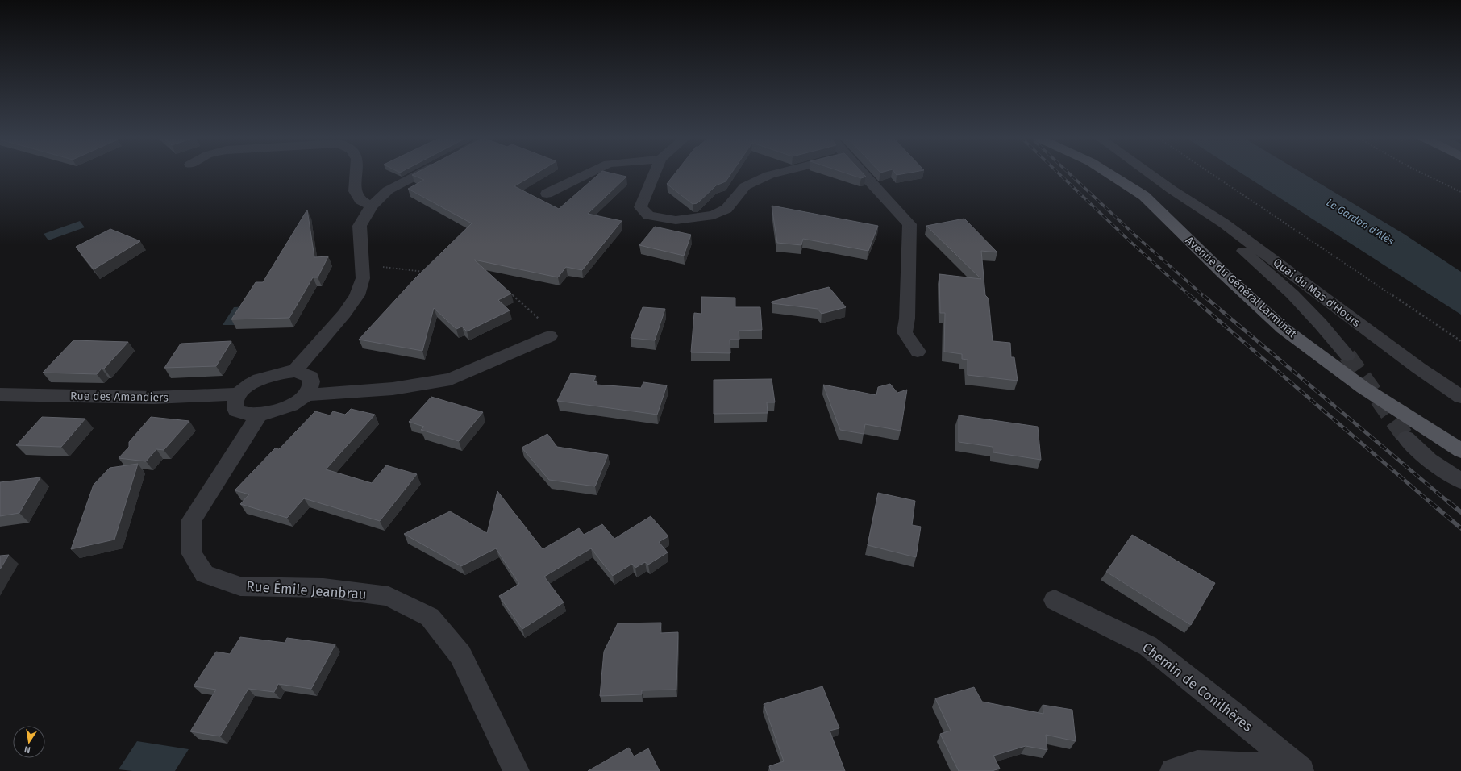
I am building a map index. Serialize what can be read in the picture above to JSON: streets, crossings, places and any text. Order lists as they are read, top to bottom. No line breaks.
{"streets":{"main road":["Avenue du Général Larminat"],"street":["Quai du Mas d'Hours","Rue des Amandiers","Rue Émile Jeanbrau","Chemin de Conilhères"]},"water":["Le Gardon d'Alès"],"north":"bottom"}
